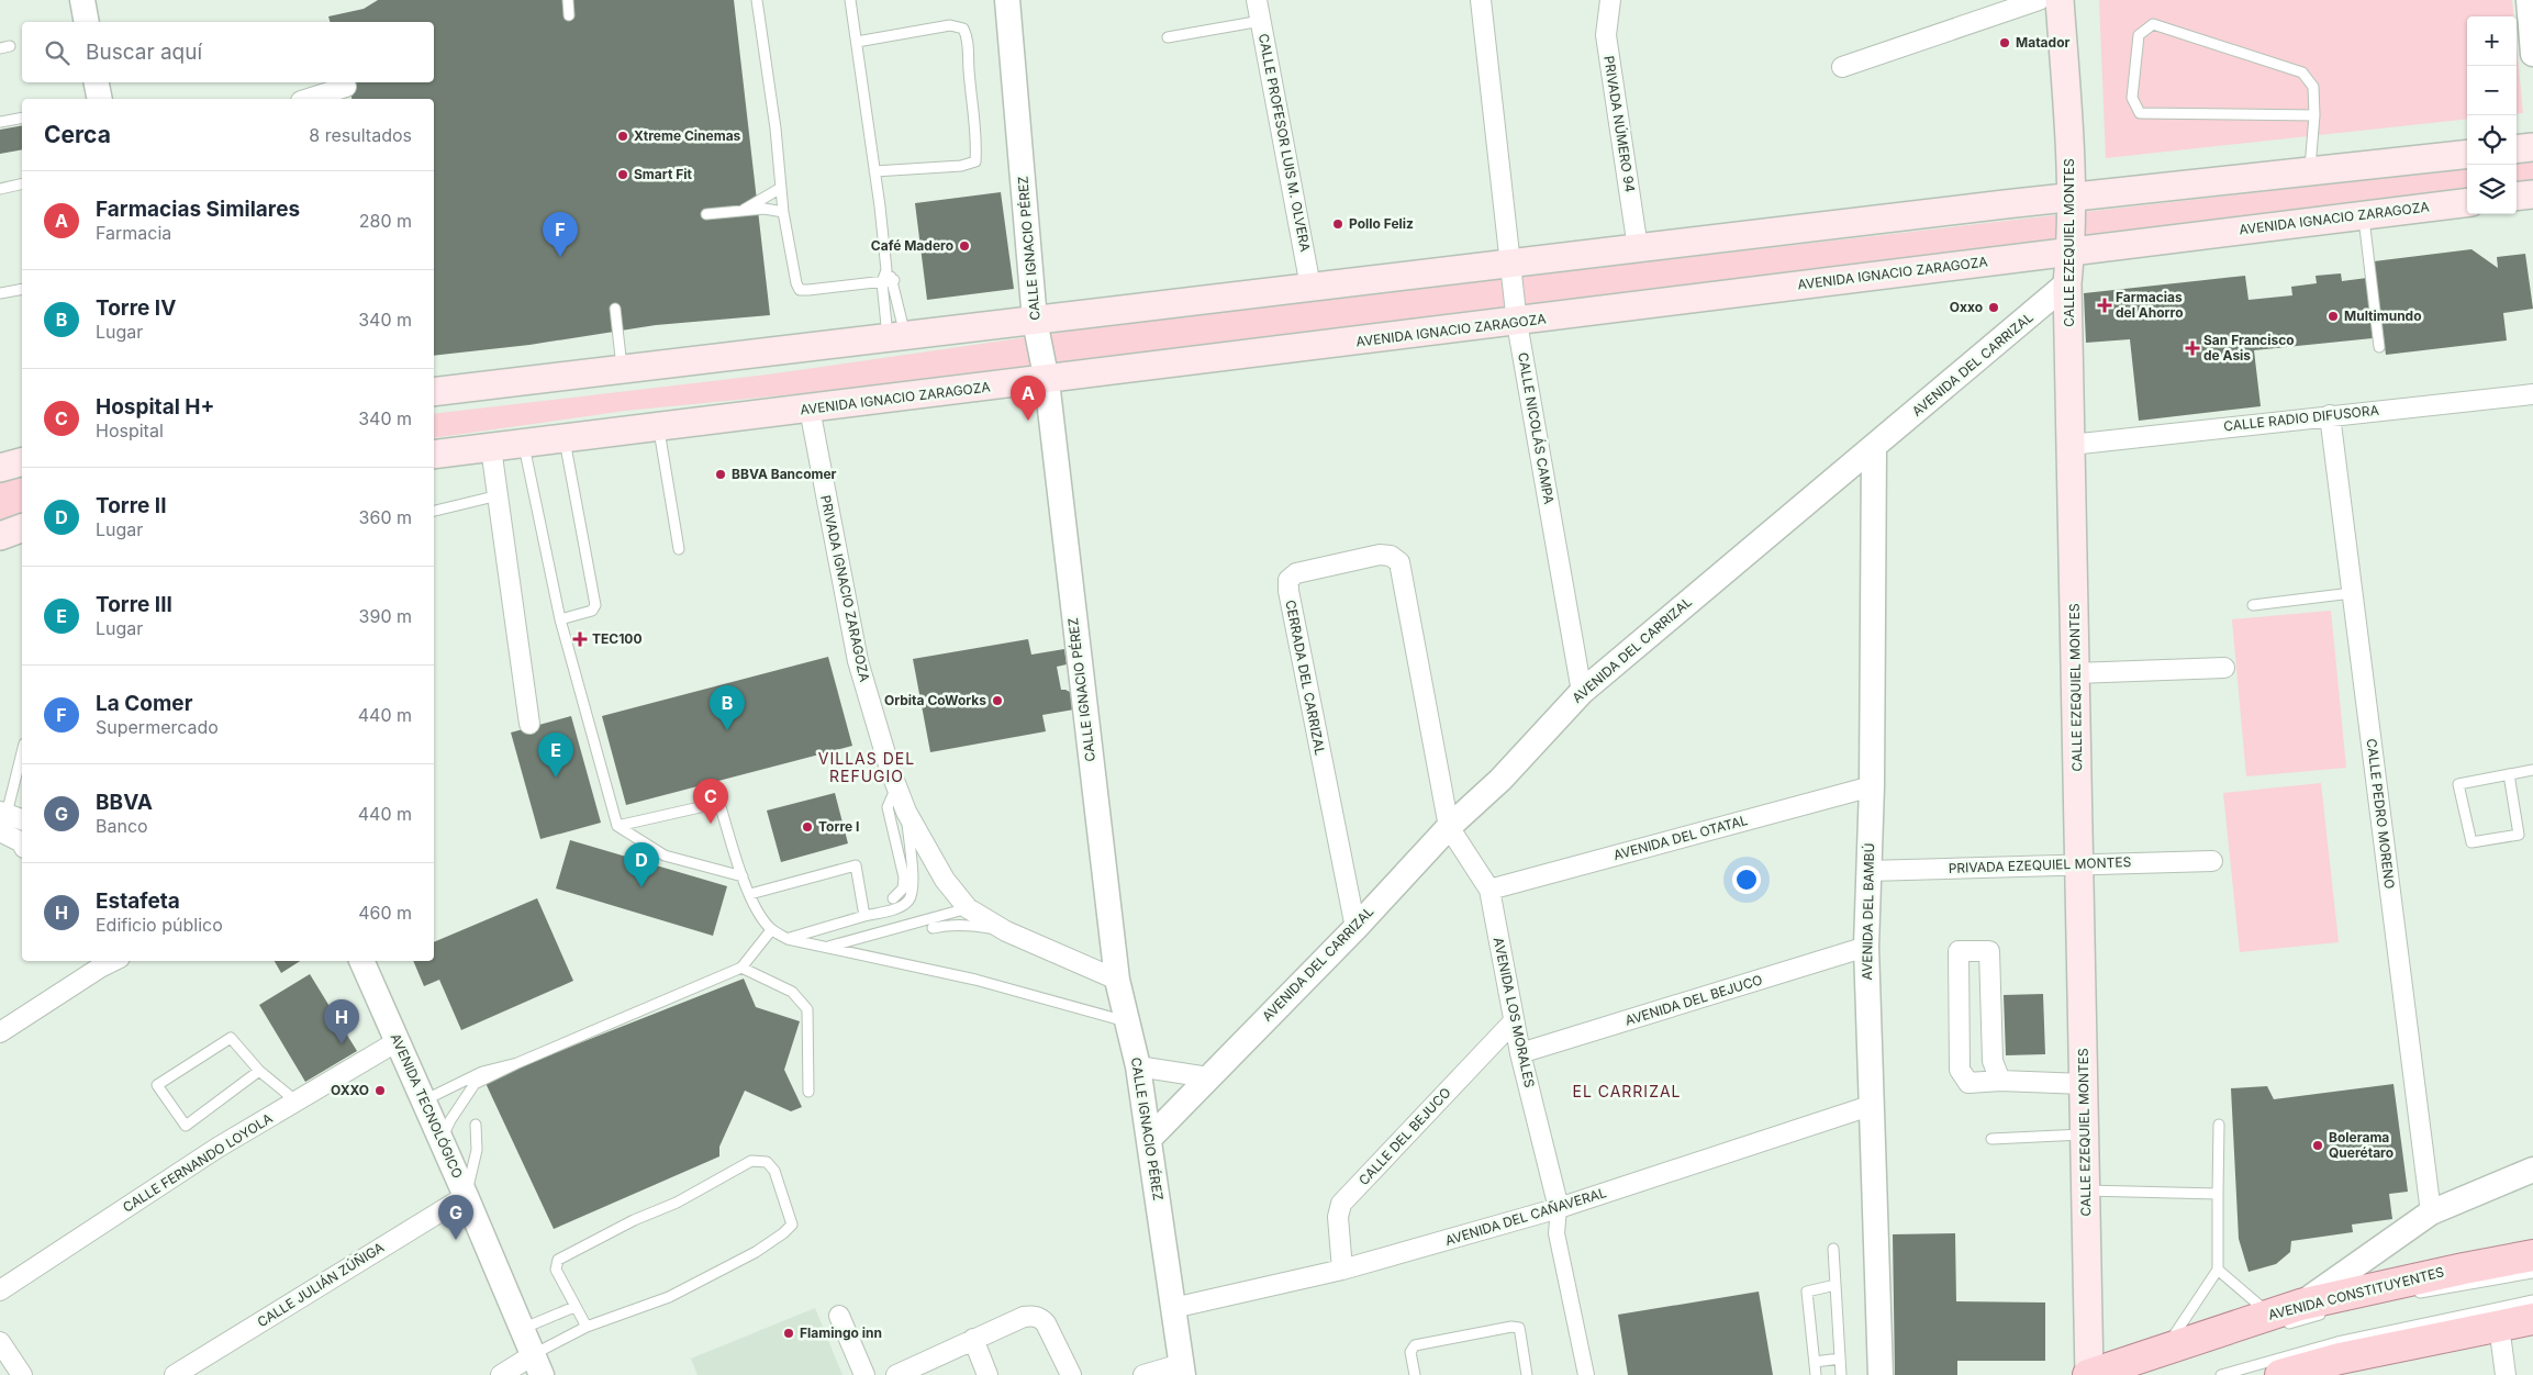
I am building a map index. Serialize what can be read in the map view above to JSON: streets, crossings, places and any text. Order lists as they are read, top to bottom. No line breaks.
{"streets":{"main road":["AVENIDA IGNACIO ZARAGOZA","CALLE EZEQUIEL MONTES","AVENIDA CONSTITUYENTES"],"street":["PRIVADA NÚMERO 94","CALLE PROFESOR LUIS M. OLVERA","CALLE IGNACIO PÉREZ","AVENIDA DEL CARRIZAL","CALLE RADIO DIFUSORA","CALLE NICOLÁS CAMPA","PRIVADA IGNACIO ZARAGOZA","CERRADA DEL CARRIZAL","CALLE PEDRO MORENO","AVENIDA DEL OTATAL","PRIVADA EZEQUIEL MONTES","AVENIDA DEL BAMBÚ","AVENIDA DEL BEJUCO","AVENIDA LOS MORALES","AVENIDA TECNOLÓGICO","CALLE DEL BEJUCO","CALLE FERNANDO LOYOLA","AVENIDA DEL CAÑAVERAL","CALLE JULIÁN ZÚÑIGA"]},"crossings":[["AVENIDA IGNACIO ZARAGOZA","CALLE EZEQUIEL MONTES"],["AVENIDA IGNACIO ZARAGOZA","CALLE IGNACIO PÉREZ"],["AVENIDA IGNACIO ZARAGOZA","CALLE NICOLÁS CAMPA"],["AVENIDA IGNACIO ZARAGOZA","PRIVADA IGNACIO ZARAGOZA"],["CALLE EZEQUIEL MONTES","AVENIDA DEL CARRIZAL"],["CALLE EZEQUIEL MONTES","CALLE RADIO DIFUSORA"],["CALLE EZEQUIEL MONTES","PRIVADA EZEQUIEL MONTES"],["CALLE EZEQUIEL MONTES","AVENIDA CONSTITUYENTES"],["CALLE IGNACIO PÉREZ","AVENIDA DEL CARRIZAL"],["CALLE IGNACIO PÉREZ","PRIVADA IGNACIO ZARAGOZA"],["CALLE IGNACIO PÉREZ","AVENIDA DEL CAÑAVERAL"],["AVENIDA DEL CARRIZAL","CALLE NICOLÁS CAMPA"],["AVENIDA DEL CARRIZAL","CERRADA DEL CARRIZAL"],["AVENIDA DEL CARRIZAL","AVENIDA DEL BAMBÚ"],["AVENIDA DEL CARRIZAL","AVENIDA LOS MORALES"],["CALLE RADIO DIFUSORA","CALLE PEDRO MORENO"],["CERRADA DEL CARRIZAL","AVENIDA LOS MORALES"],["AVENIDA DEL OTATAL","AVENIDA DEL BAMBÚ"],["AVENIDA DEL OTATAL","AVENIDA LOS MORALES"],["PRIVADA EZEQUIEL MONTES","AVENIDA DEL BAMBÚ"],["AVENIDA DEL BAMBÚ","AVENIDA DEL BEJUCO"],["AVENIDA DEL BAMBÚ","AVENIDA DEL CAÑAVERAL"],["AVENIDA DEL BEJUCO","AVENIDA LOS MORALES"],["AVENIDA LOS MORALES","CALLE DEL BEJUCO"],["AVENIDA LOS MORALES","AVENIDA DEL CAÑAVERAL"],["AVENIDA TECNOLÓGICO","CALLE FERNANDO LOYOLA"],["AVENIDA TECNOLÓGICO","CALLE JULIÁN ZÚÑIGA"],["CALLE DEL BEJUCO","AVENIDA DEL CAÑAVERAL"]],"districts":["VILLAS DEL REFUGIO","EL CARRIZAL"],"places":{"other":["Matador","Xtreme Cinemas","Smart Fit","Pollo Feliz","Café Madero","Oxxo","Multimundo","BBVA Bancomer","Orbita CoWorks","Torre I","OXXO","Bolerama Querétaro","Flamingo inn"],"health":["Farmacias del Ahorro","San Francisco de Asis","TEC100"]},"page":{"map_buttons":["+","−"],"search":"Buscar aquí","heading":["Cerca","8 resultados"],"list":[{"mark":"A","name":"Farmacias Similares","note":"Farmacia","value":"280 m"},{"mark":"B","name":"Torre IV","note":"Lugar","value":"340 m"},{"mark":"C","name":"Hospital H+","note":"Hospital","value":"340 m"},{"mark":"D","name":"Torre II","note":"Lugar","value":"360 m"},{"mark":"E","name":"Torre III","note":"Lugar","value":"390 m"},{"mark":"F","name":"La Comer","note":"Supermercado","value":"440 m"},{"mark":"G","name":"BBVA","note":"Banco","value":"440 m"},{"mark":"H","name":"Estafeta","note":"Edificio público","value":"460 m"}],"pins":["F","A","B","E","C","D","H","G"]}}
